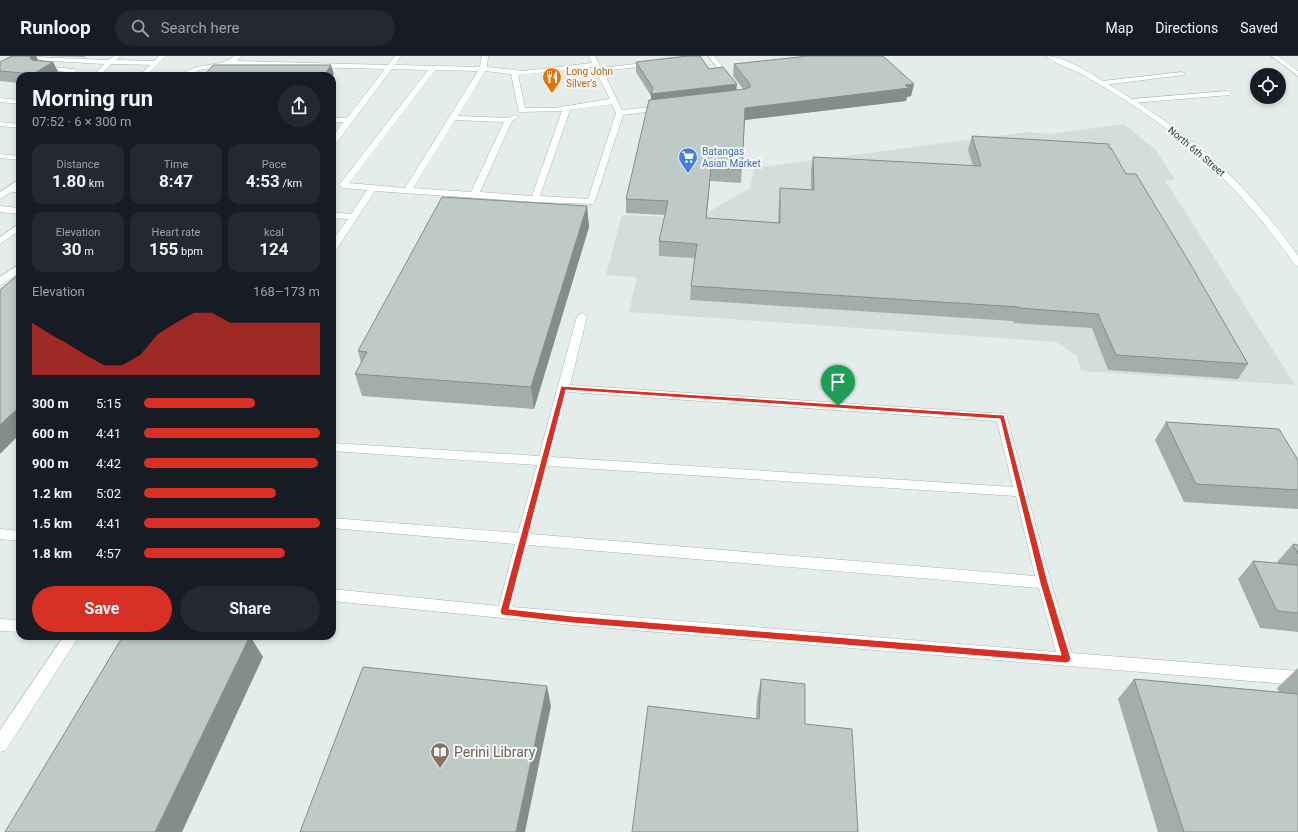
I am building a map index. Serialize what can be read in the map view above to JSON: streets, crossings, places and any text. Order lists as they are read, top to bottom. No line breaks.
{"streets":{"main road":["North 6th Street"]},"places":{"restaurant":["Long John Silver's"],"supermarket":["Batangas Asian Market"],"library":["Perini Library"]},"page":{"header":"Runloop","search":"Search here","nav":["Map","Directions","Saved"],"heading":["Morning run","07:52 · 6 × 300 m"],"stats":[["Distance","1.80 km"],["Time","8:47"],["Pace","4:53 /km"],["Elevation","30 m"],["Heart rate","155 bpm"],["kcal","124"]],"chart":["Elevation","168–173 m"],"list":[{"name":"300 m","note":"5:15"},{"name":"600 m","note":"4:41"},{"name":"900 m","note":"4:42"},{"name":"1.2 km","note":"5:02"},{"name":"1.5 km","note":"4:41"},{"name":"1.8 km","note":"4:57"}],"buttons":["Save","Share"]}}
